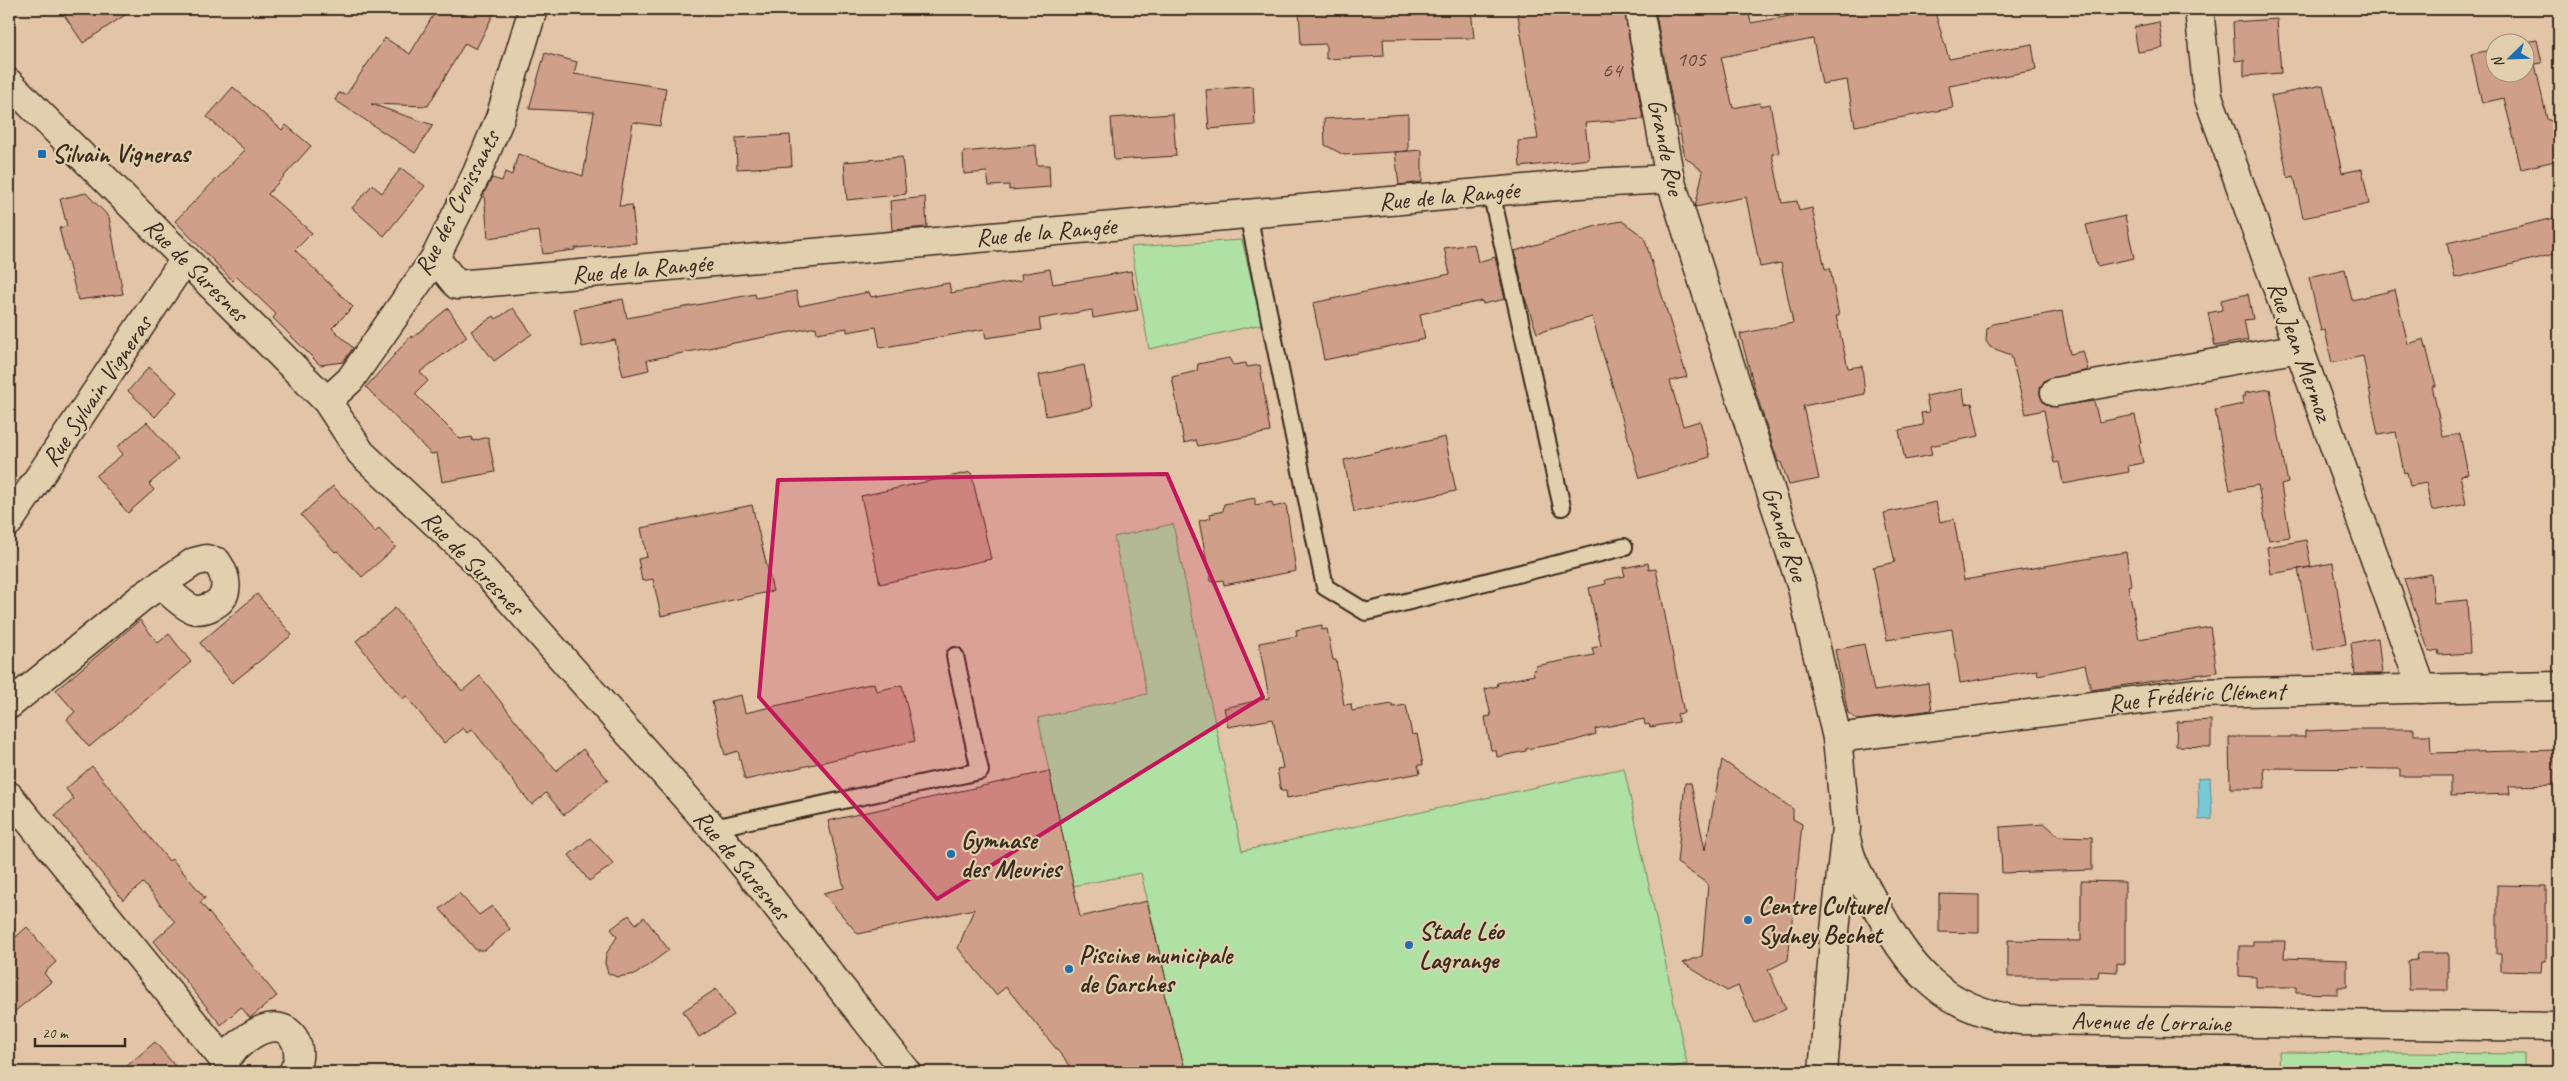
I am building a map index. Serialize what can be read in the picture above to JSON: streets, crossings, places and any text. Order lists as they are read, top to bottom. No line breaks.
{"streets":{"street":["Grande Rue","Rue de la Rangée","Rue des Croissants","Rue de Suresnes","Rue Jean Mermoz","Rue Sylvain Vigneras","Rue Frédéric Clément","Avenue de Lorraine"]},"crossings":[["Grande Rue","Rue de la Rangée"],["Grande Rue","Rue Frédéric Clément"],["Grande Rue","Avenue de Lorraine"],["Rue de la Rangée","Rue des Croissants"],["Rue des Croissants","Rue de Suresnes"],["Rue de Suresnes","Rue Sylvain Vigneras"],["Rue Jean Mermoz","Rue Frédéric Clément"]],"places":{"transit":["Silvain Vigneras"],"other":["Gymnase des Meuries","Centre Culturel Sydney Bechet","Stade Léo Lagrange","Piscine municipale de Garches"]},"house_numbers":["105","64"],"scale_bar":"20 m","north":"bottom left"}
